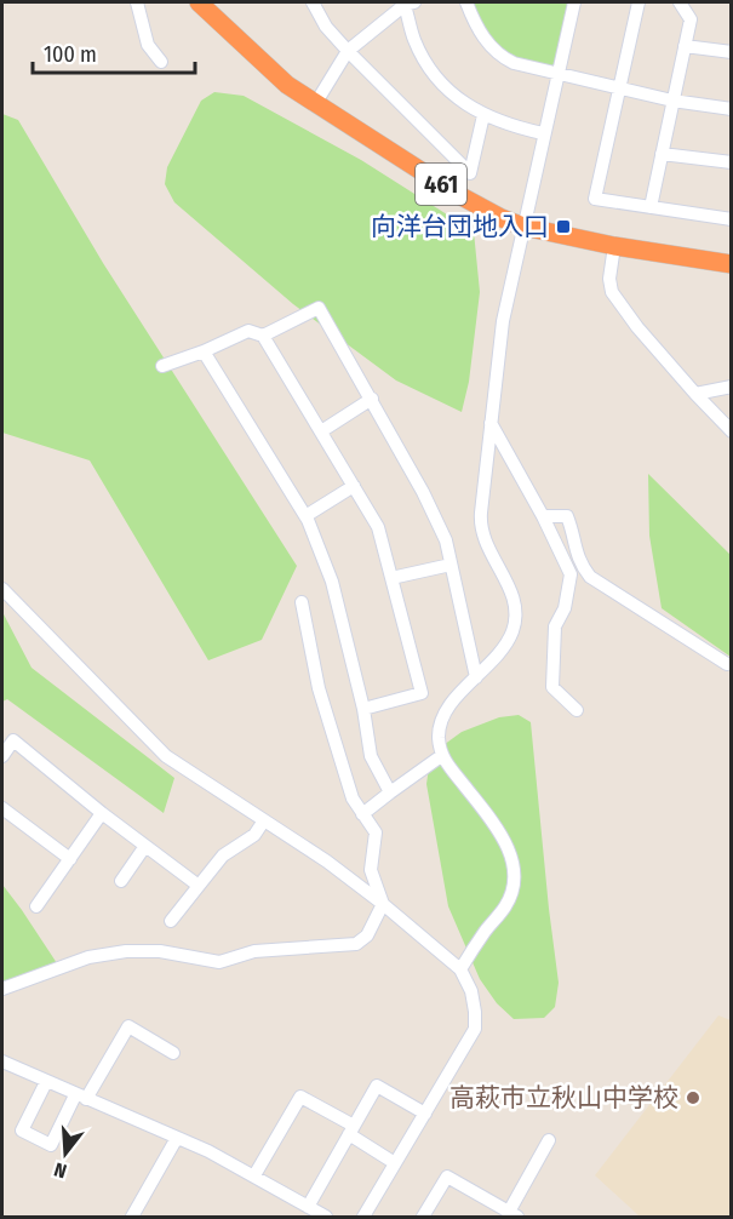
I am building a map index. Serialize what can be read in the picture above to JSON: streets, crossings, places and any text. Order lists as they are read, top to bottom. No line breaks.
{"streets":{"highway":["461"]},"places":{"transit":["向洋台団地入口"],"other":["高萩市立秋山中学校"]},"scale_bar":"100 m","north":"bottom"}
